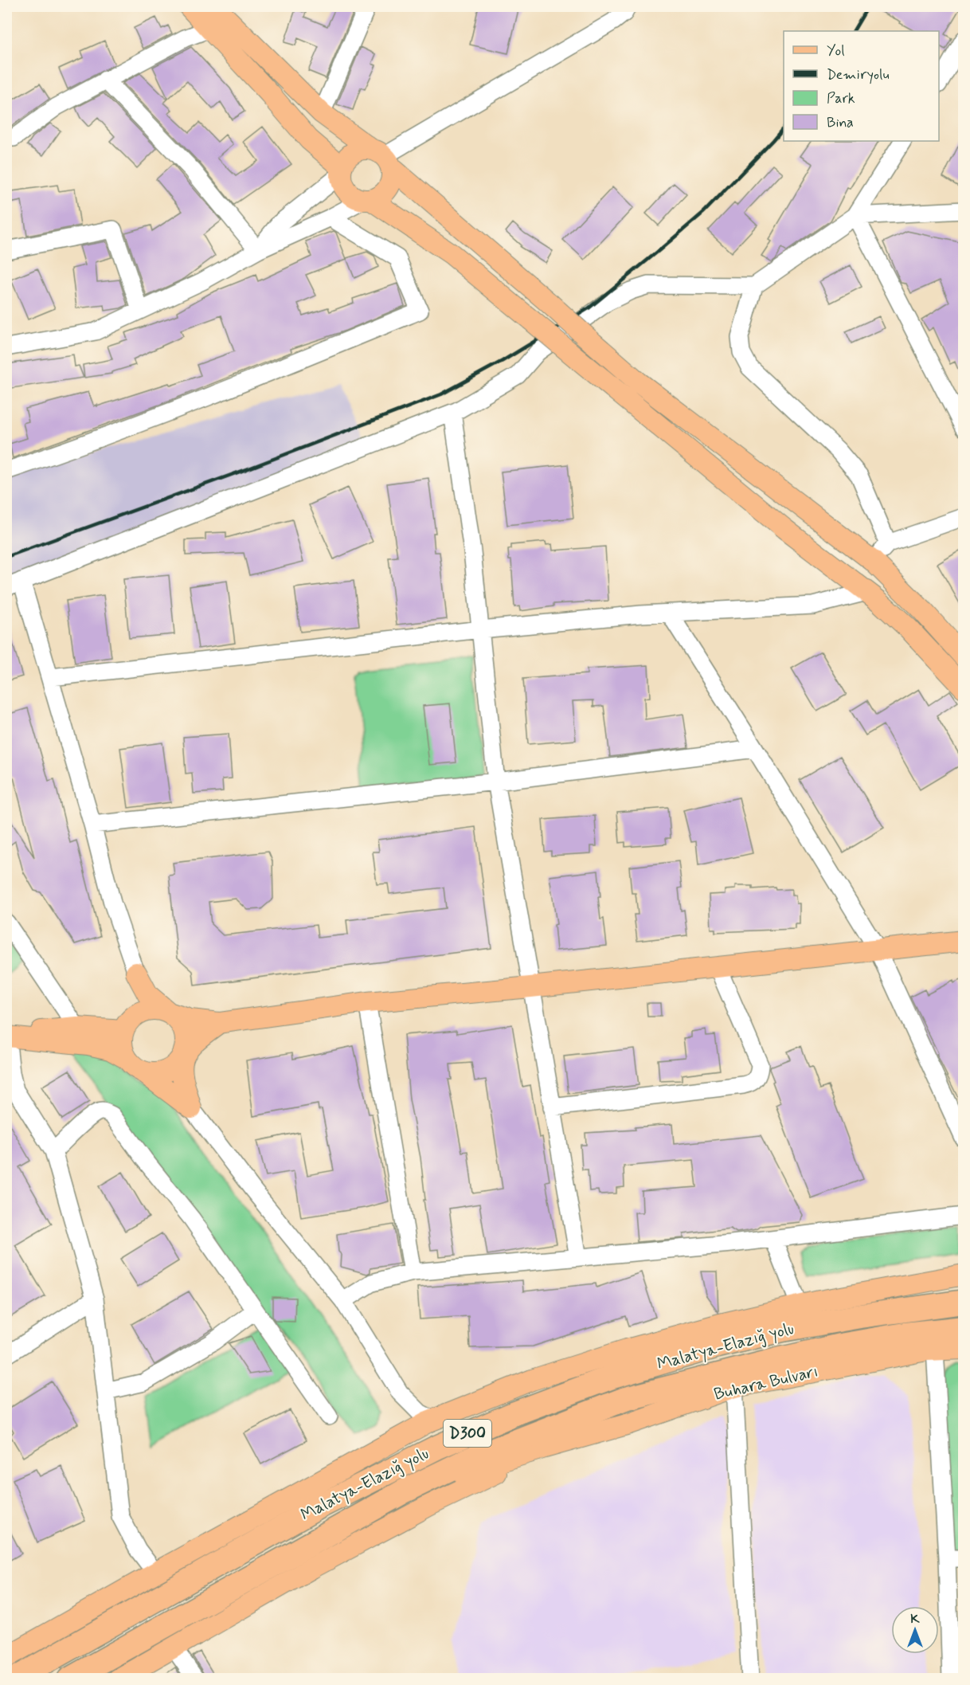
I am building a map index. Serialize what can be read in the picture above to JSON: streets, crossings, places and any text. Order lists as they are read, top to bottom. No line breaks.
{"streets":{"highway":["Malatya-Elazığ yolu","D300"],"main road":["Buhara Bulvarı"]},"legend":["Yol","Demiryolu","Park","Bina"],"north":"top"}
